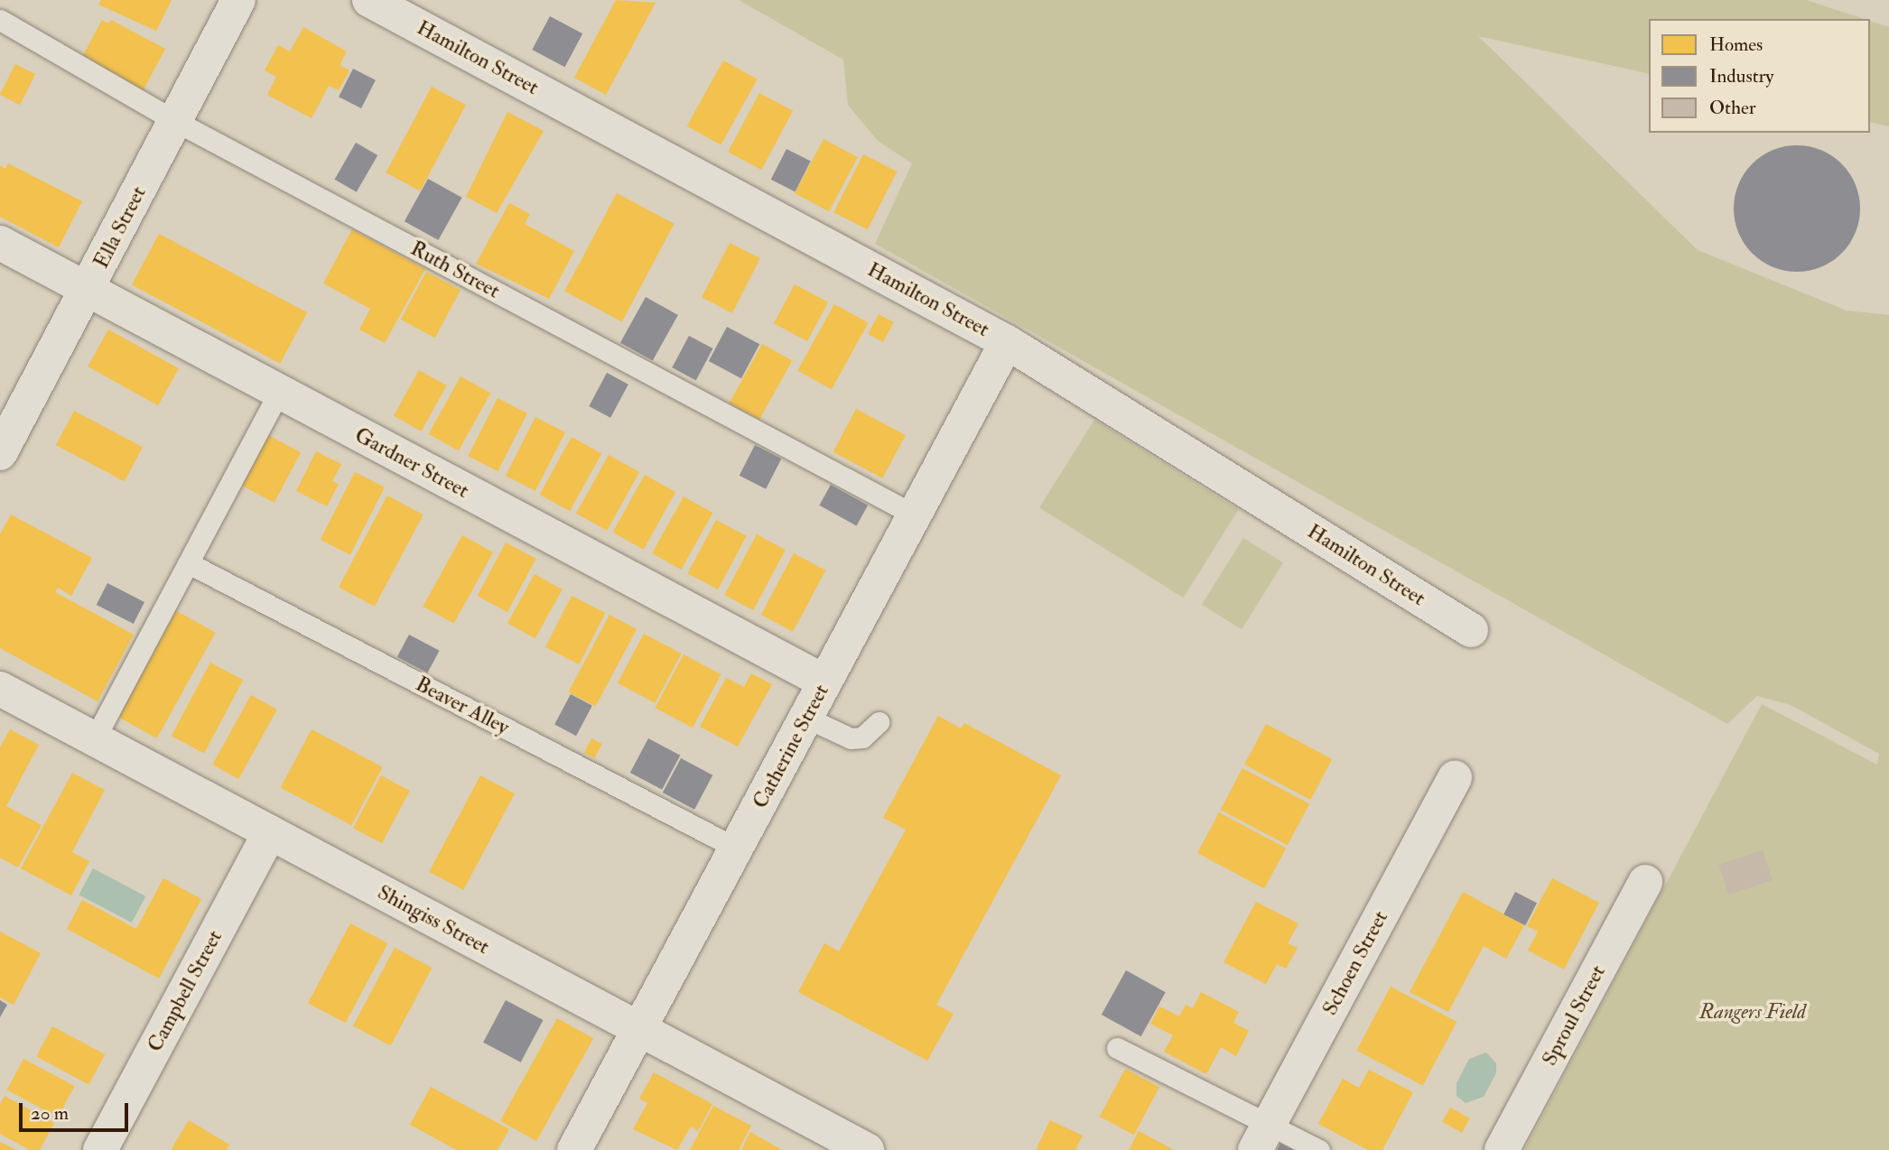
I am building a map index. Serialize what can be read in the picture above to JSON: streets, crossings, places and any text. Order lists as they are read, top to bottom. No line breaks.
{"streets":{"street":["Hamilton Street","Ella Street","Gardner Street","Catherine Street","Shingiss Street","Schoen Street","Campbell Street","Sproul Street"],"lane":["Ruth Street","Beaver Alley"]},"crossings":[["Hamilton Street","Catherine Street"],["Ella Street","Ruth Street"],["Ella Street","Gardner Street"],["Ruth Street","Catherine Street"],["Gardner Street","Catherine Street"],["Beaver Alley","Catherine Street"],["Catherine Street","Shingiss Street"],["Shingiss Street","Campbell Street"]],"parks":["Rangers Field"],"legend":["Homes","Industry","Other"],"scale_bar":"20 m"}
